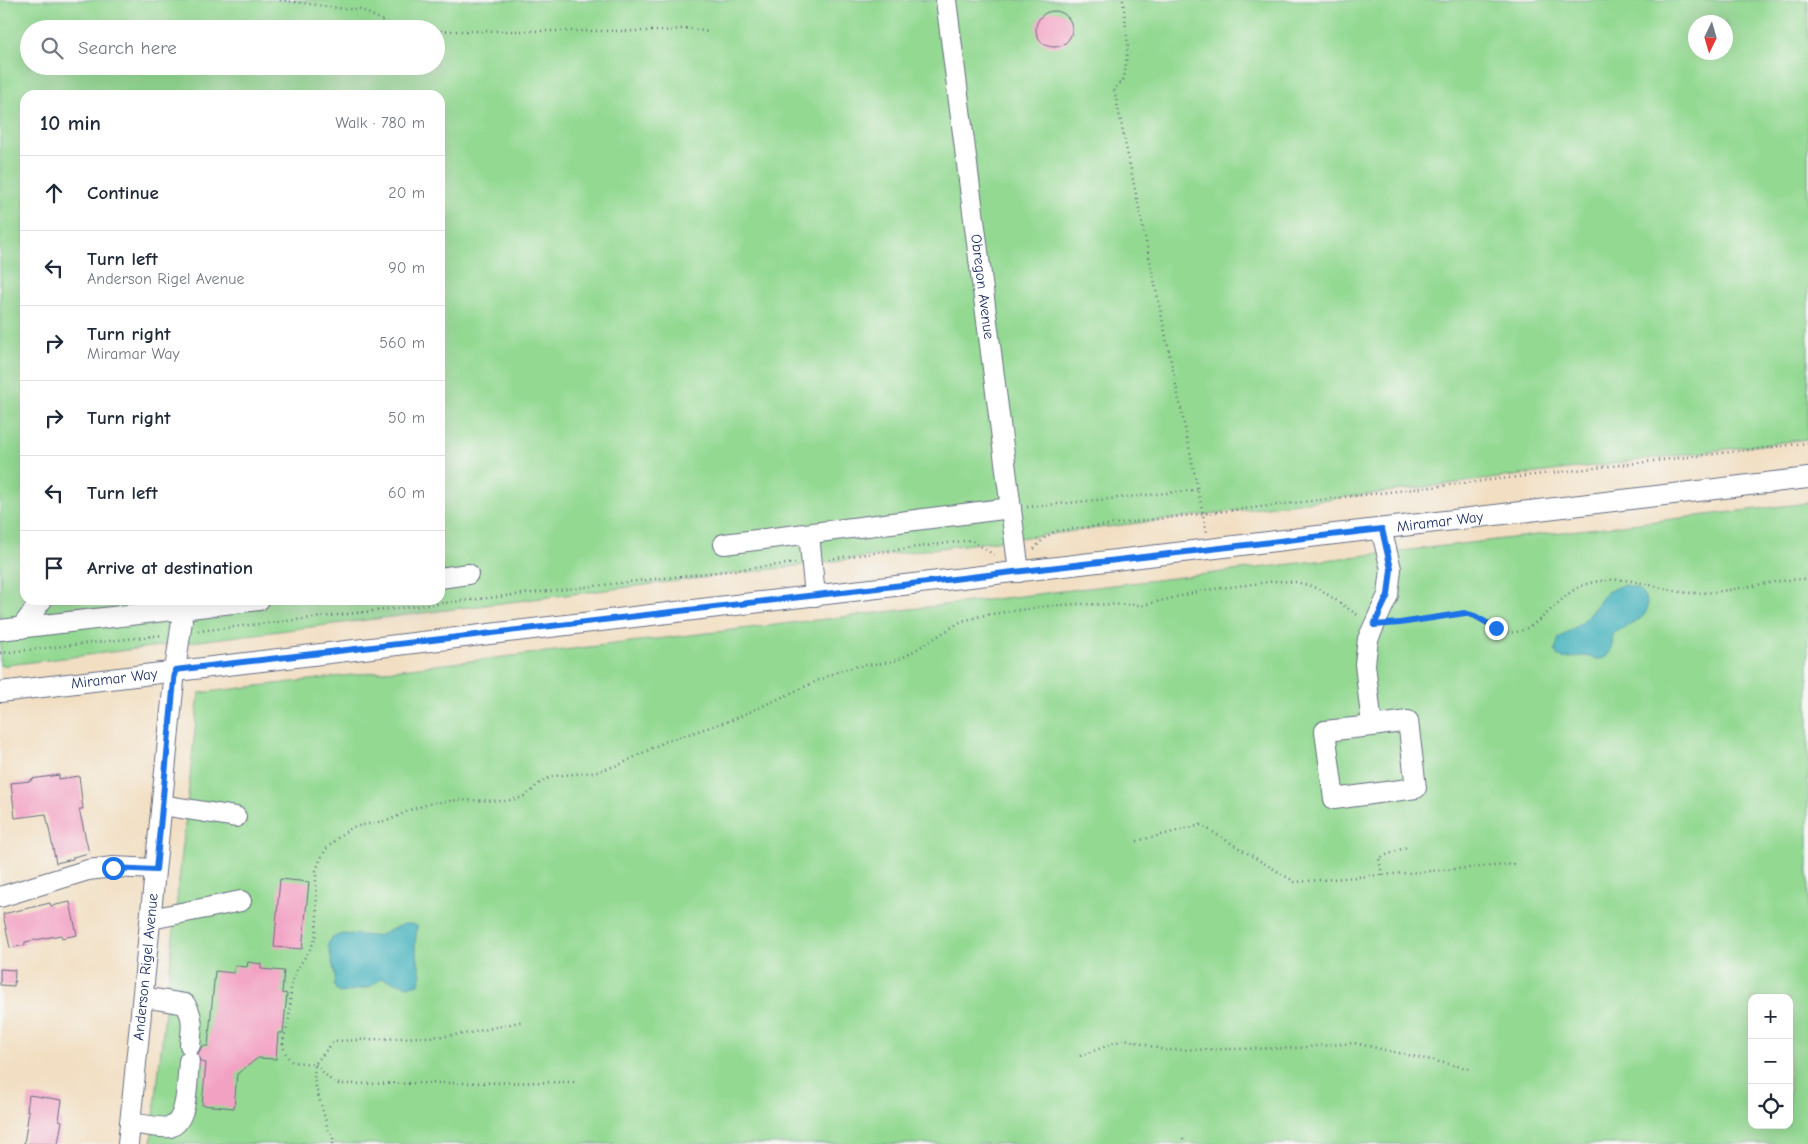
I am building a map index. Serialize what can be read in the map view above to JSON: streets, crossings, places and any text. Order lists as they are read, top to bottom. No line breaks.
{"streets":{"street":["Obregon Avenue","Miramar Way","Anderson Rigel Avenue"]},"crossings":[["Obregon Avenue","Miramar Way"],["Miramar Way","Anderson Rigel Avenue"]],"north":"bottom","page":{"search":"Search here","heading":["10 min","Walk · 780 m"],"list":[["Continue","20 m"],["Turn left","Anderson Rigel Avenue","90 m"],["Turn right","Miramar Way","560 m"],["Turn right","50 m"],["Turn left","60 m"],"Arrive at destination"],"map_buttons":["+","−"]}}
